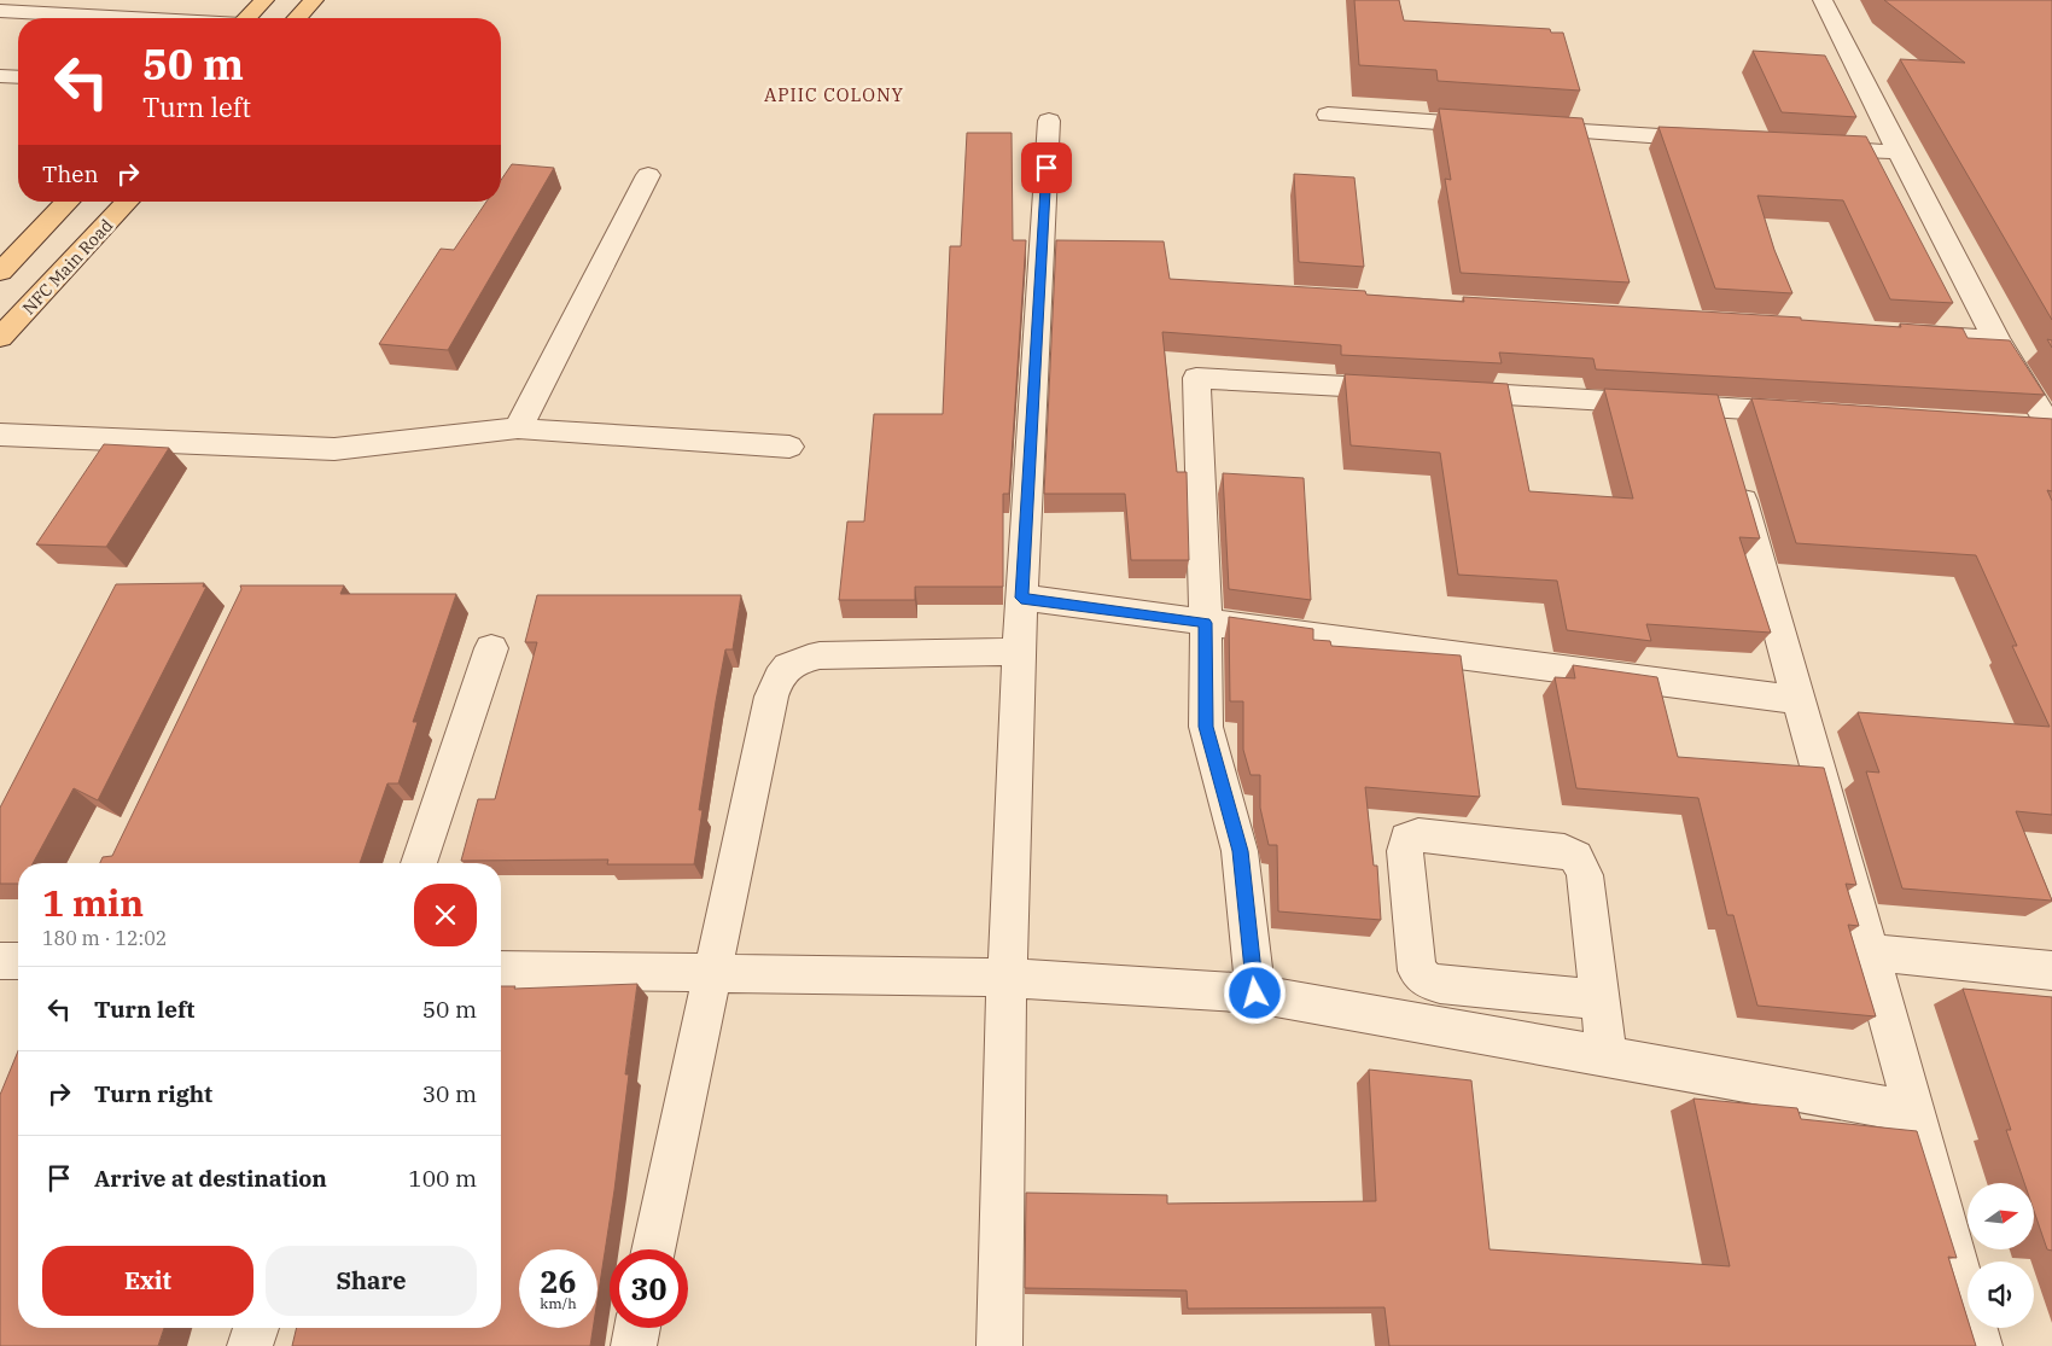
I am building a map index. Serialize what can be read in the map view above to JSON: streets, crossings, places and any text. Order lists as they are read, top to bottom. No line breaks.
{"streets":{"main road":["NFC Main Road"]},"districts":["APIIC COLONY"],"north":"right","page":{"turn":["50 m","Turn left"],"then":"Then","heading":["1 min","180 m · 12:02"],"list":[{"name":"Turn left","value":"50 m"},{"name":"Turn right","value":"30 m"},{"name":"Arrive at destination","value":"100 m"}],"buttons":["Exit","Share"],"speed":"26 km/h","limit":"30"}}
